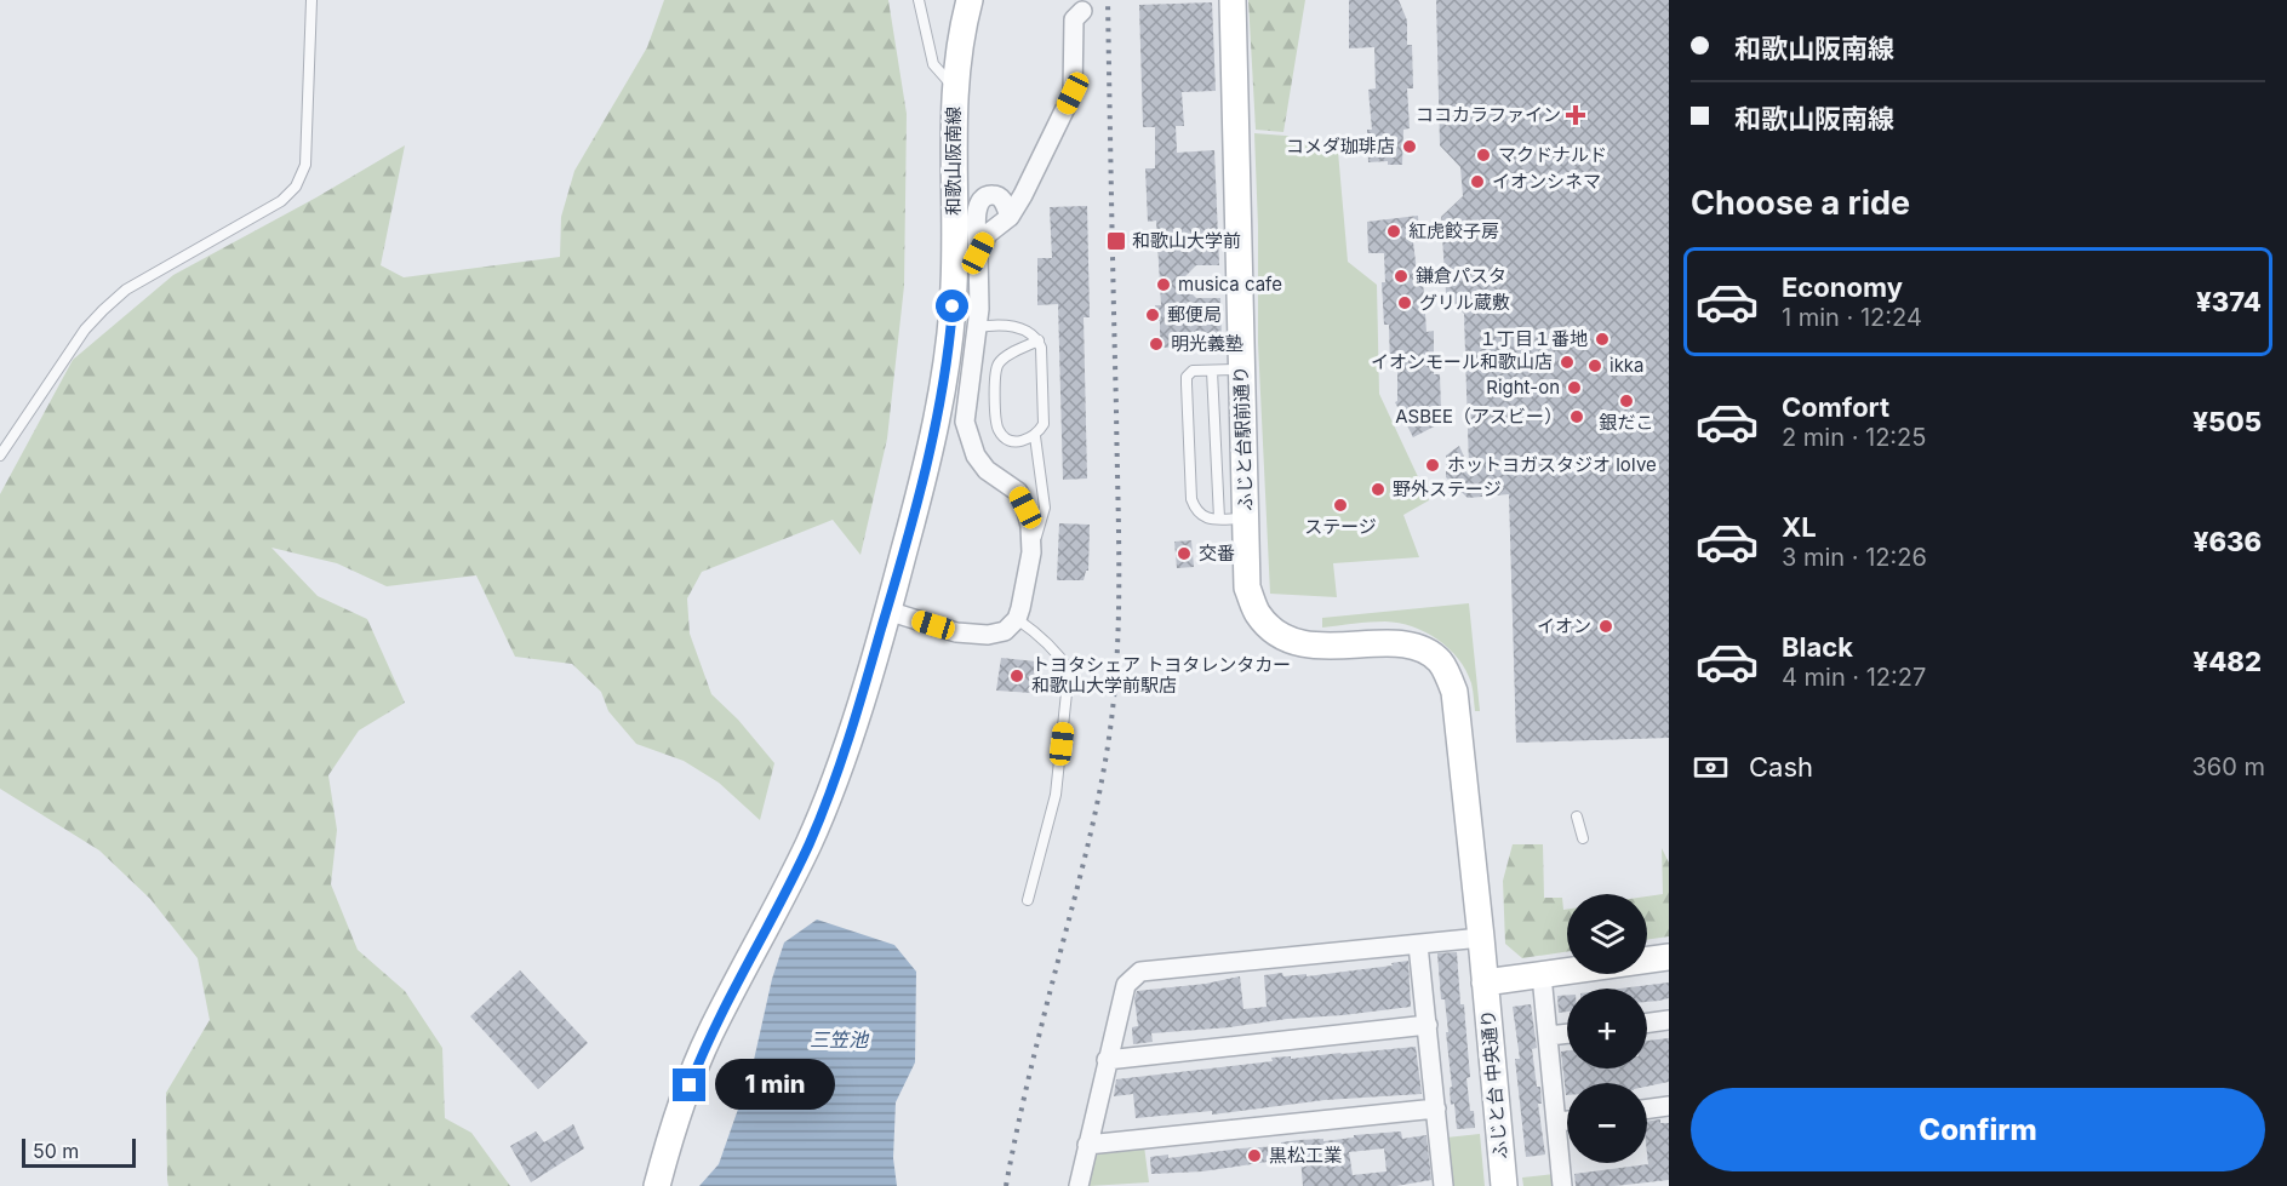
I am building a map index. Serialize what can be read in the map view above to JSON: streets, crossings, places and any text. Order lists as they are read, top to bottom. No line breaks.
{"streets":{"street":["和歌山阪南線","ふじと台駅前通り","ふじと台 中央通り"]},"crossings":[["ふじと台駅前通り","ふじと台 中央通り"]],"water":["三笠池"],"places":{"health":["ココカラファイン"],"other":["コメダ珈琲店","マクドナルド","イオンシネマ","紅虎餃子房","鎌倉パスタ","musica cafe","グリル蔵敷","郵便局","１丁目１番地","明光義塾","イオンモール和歌山店","ikka","Right-on","銀だこ","ASBEE（アスビー）","ホットヨガスタジオ loIve","野外ステージ","ステージ","交番","イオン","トヨタシェア トヨタレンタカー 和歌山大学前駅店","黒松工業"],"transit":["和歌山大学前"]},"scale_bar":"50 m","page":{"banner":["和歌山阪南線","和歌山阪南線"],"heading":"Choose a ride","list":[{"name":"Economy","note":"1 min · 12:24","value":"¥374"},{"name":"Comfort","note":"2 min · 12:25","value":"¥505"},{"name":"XL","note":"3 min · 12:26","value":"¥636"},{"name":"Black","note":"4 min · 12:27","value":"¥482"}],"pay":["Cash","360 m"],"map_buttons":["+","−"],"bubble":"1 min","buttons":"Confirm","scale":"50 m"}}
